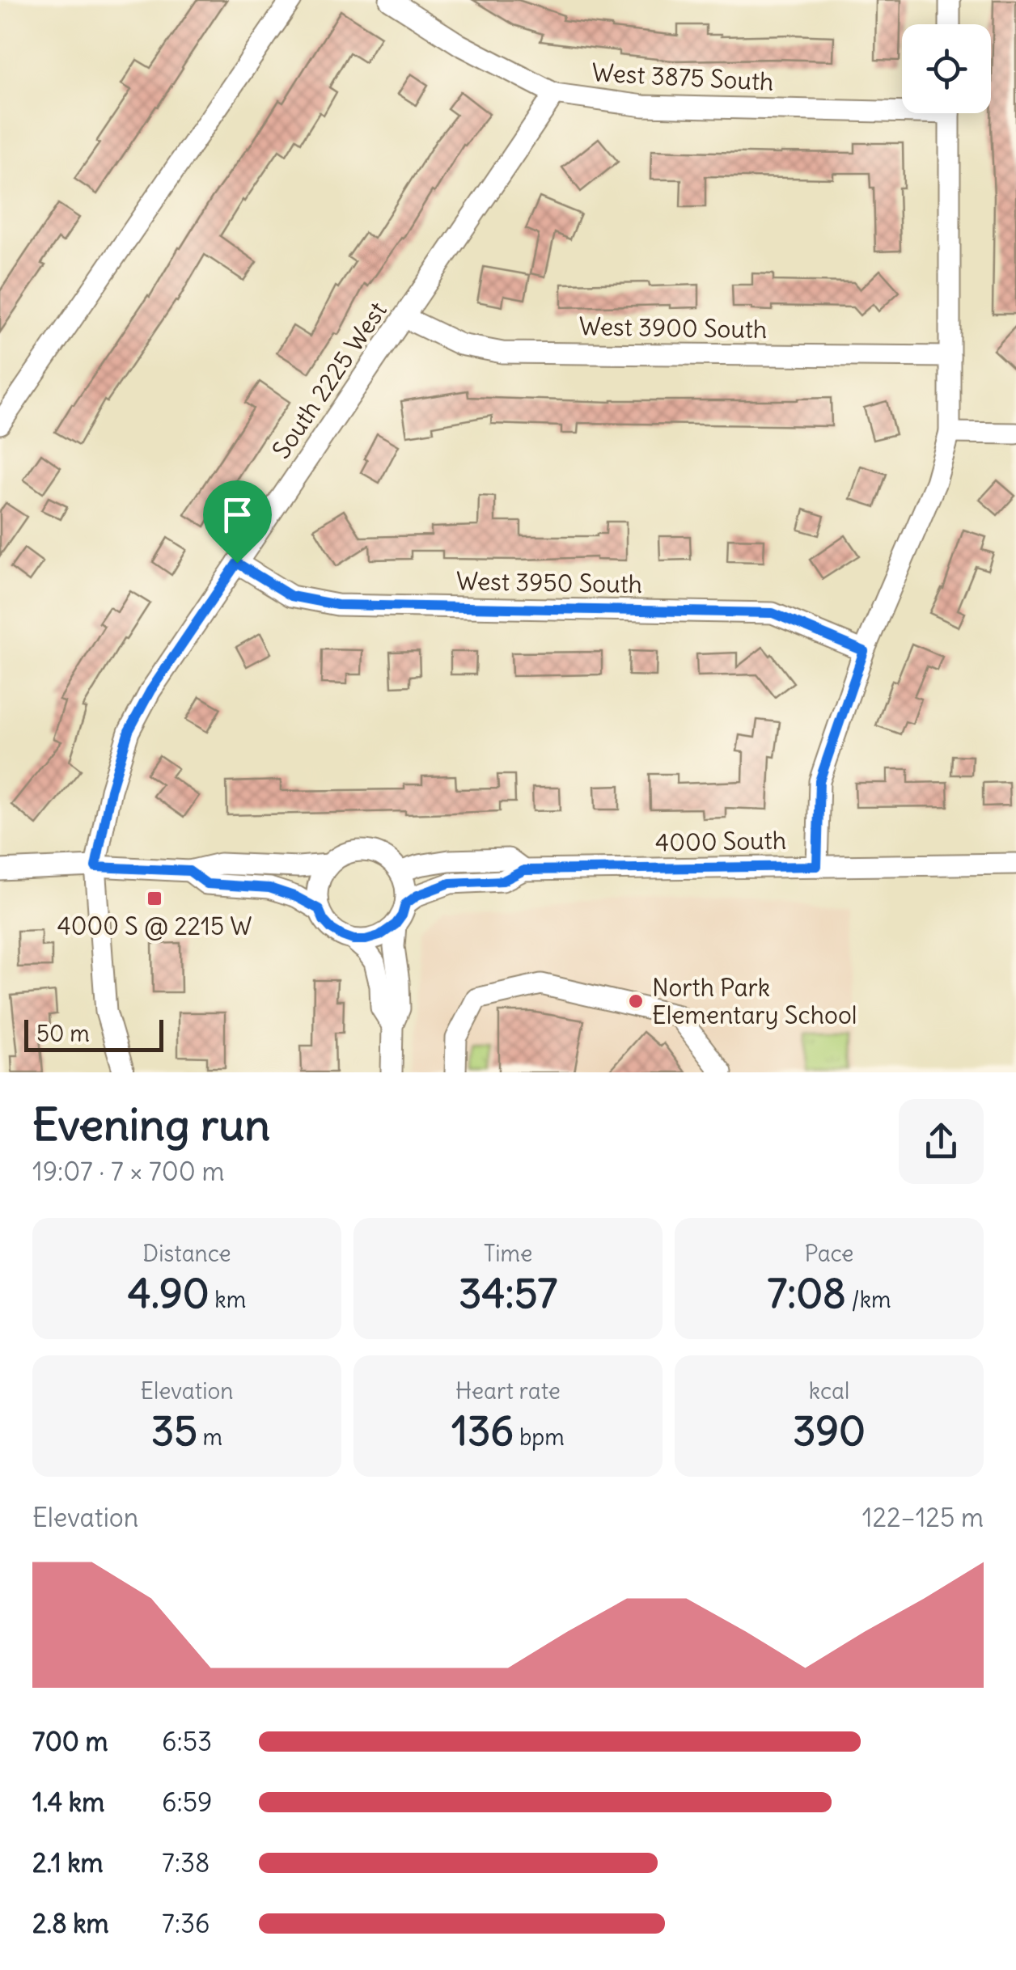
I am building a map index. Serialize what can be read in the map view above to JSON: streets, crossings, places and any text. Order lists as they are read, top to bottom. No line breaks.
{"streets":{"street":["West 3875 South","West 3900 South","South 2225 West","West 3950 South","4000 South"]},"crossings":[["West 3875 South","South 2225 West"],["West 3900 South","South 2225 West"],["South 2225 West","West 3950 South"]],"places":{"transit":["4000 S @ 2215 W"],"other":["North Park Elementary School"]},"scale_bar":"50 m","page":{"scale":"50 m","heading":["Evening run","19:07 · 7 × 700 m"],"stats":[["Distance","4.90 km"],["Time","34:57"],["Pace","7:08 /km"],["Elevation","35 m"],["Heart rate","136 bpm"],["kcal","390"]],"chart":["Elevation","122–125 m"],"list":[{"name":"700 m","note":"6:53"},{"name":"1.4 km","note":"6:59"},{"name":"2.1 km","note":"7:38"},{"name":"2.8 km","note":"7:36"}]}}
